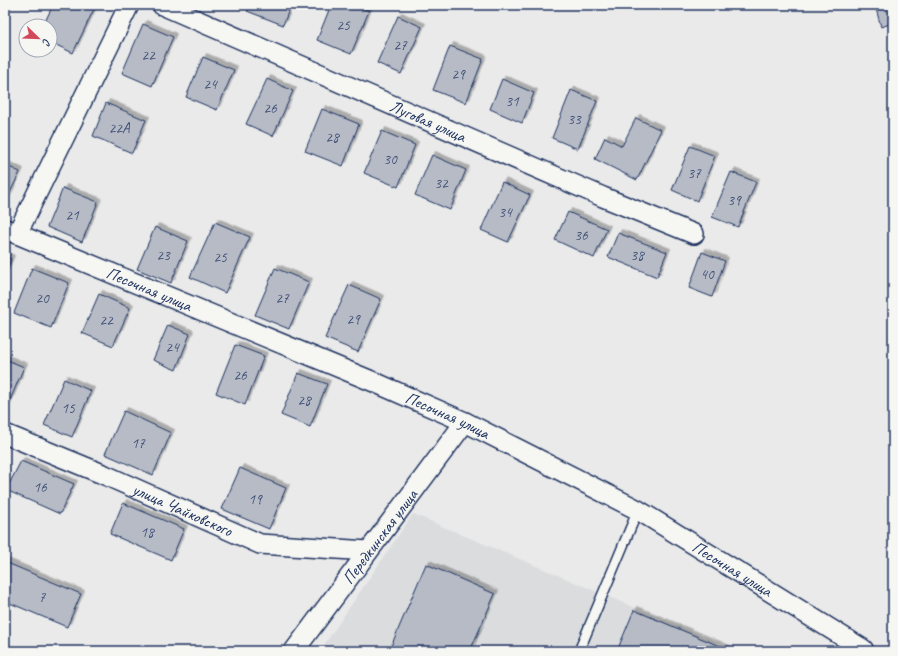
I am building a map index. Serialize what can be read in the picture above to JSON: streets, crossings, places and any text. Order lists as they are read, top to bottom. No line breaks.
{"streets":{"street":["Луговая улица","Песочная улица","улица Чайковского","Передкинская улица"]},"crossings":[["Песочная улица","Передкинская улица"],["улица Чайковского","Передкинская улица"]],"house_numbers":["25","27","22","29","24","31","26","33","22А","28","30","37","32","39","34","21","36","23","38","25","40","20","27","29","22","24","26","28","15","17","16","19","18","7"],"north":"bottom right"}
